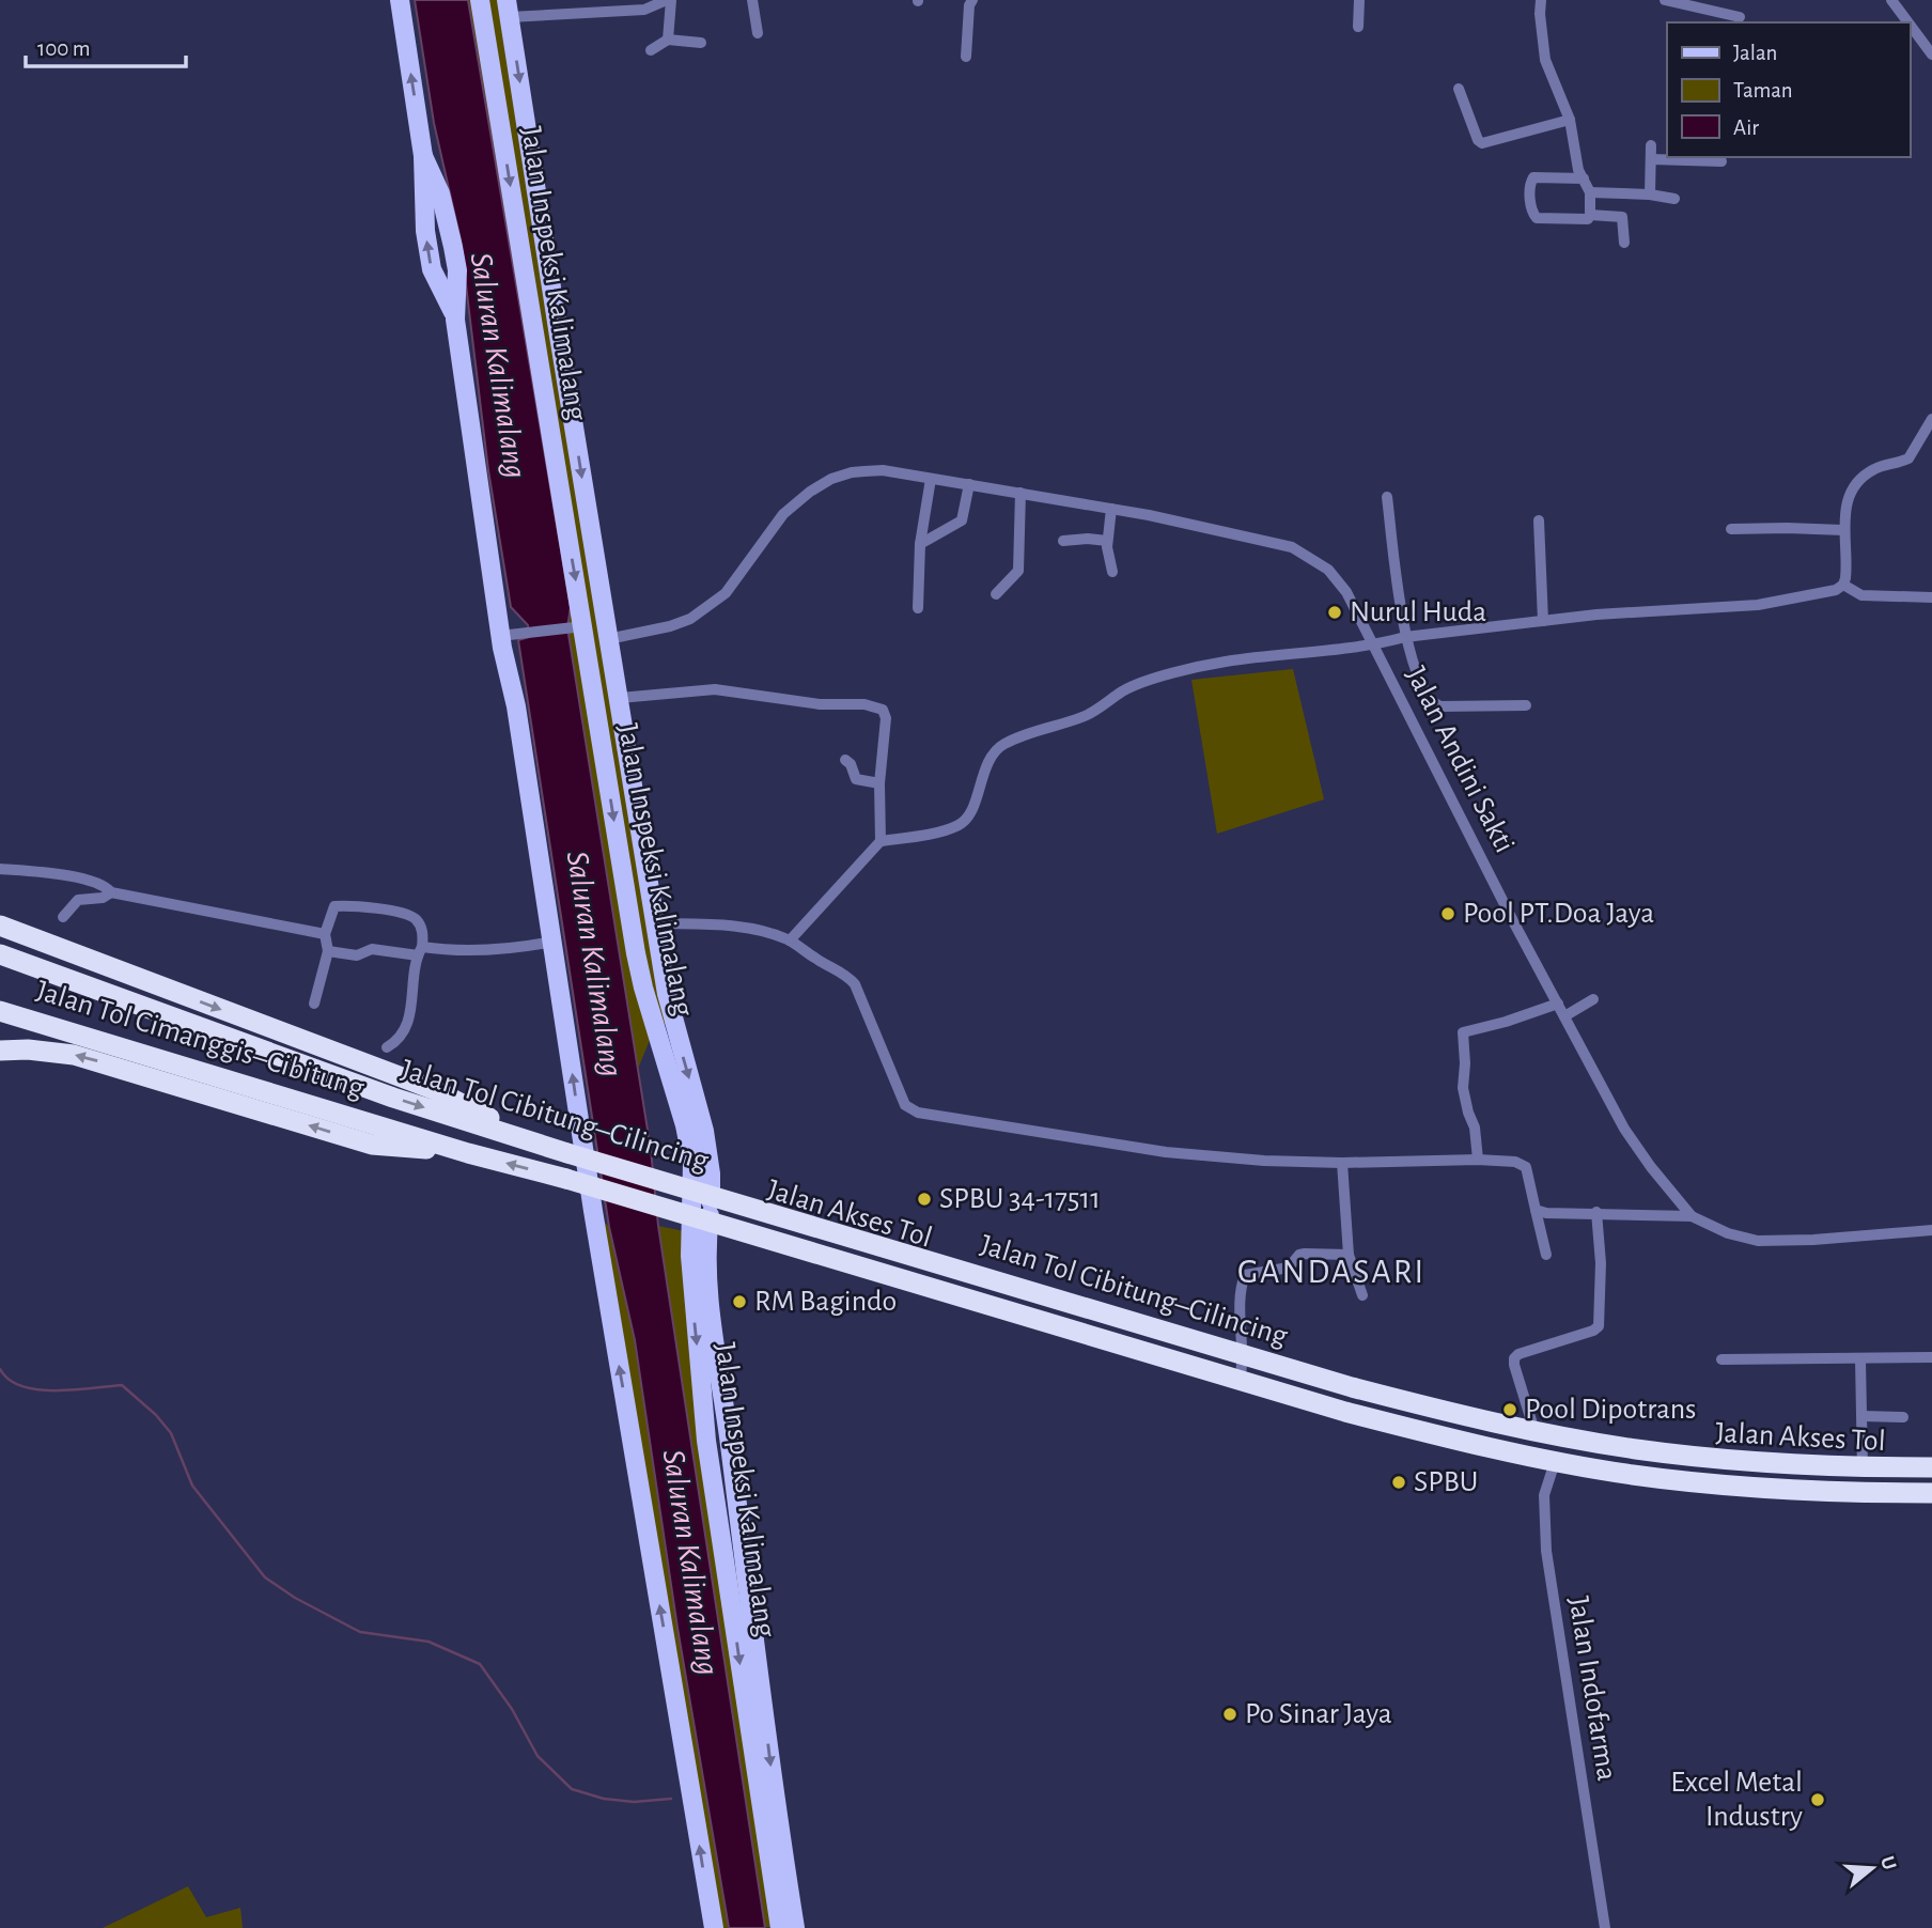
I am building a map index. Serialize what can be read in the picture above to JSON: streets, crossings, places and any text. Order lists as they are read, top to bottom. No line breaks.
{"streets":{"highway":["Jalan Tol Cimanggis–Cibitung","Jalan Tol Cibitung–Cilincing"],"main road":["Jalan Inspeksi Kalimalang","Jalan Akses Tol"],"street":["Jalan Andini Sakti","Jalan Indofarma"]},"crossings":[["Jalan Inspeksi Kalimalang","Jalan Andini Sakti"],["Jalan Inspeksi Kalimalang","Jalan Akses Tol"],["Jalan Tol Cimanggis–Cibitung","Jalan Tol Cibitung–Cilincing"],["Jalan Tol Cibitung–Cilincing","Jalan Akses Tol"],["Jalan Akses Tol","Jalan Indofarma"]],"districts":["GANDASARI"],"water":["Saluran Kalimalang"],"places":["Nurul Huda","Pool PT.Doa Jaya","SPBU 34-17511","RM Bagindo","Pool Dipotrans","SPBU","Po Sinar Jaya","Excel Metal Industry"],"legend":["Jalan","Taman","Air"],"scale_bar":"100 m","north":"right"}
